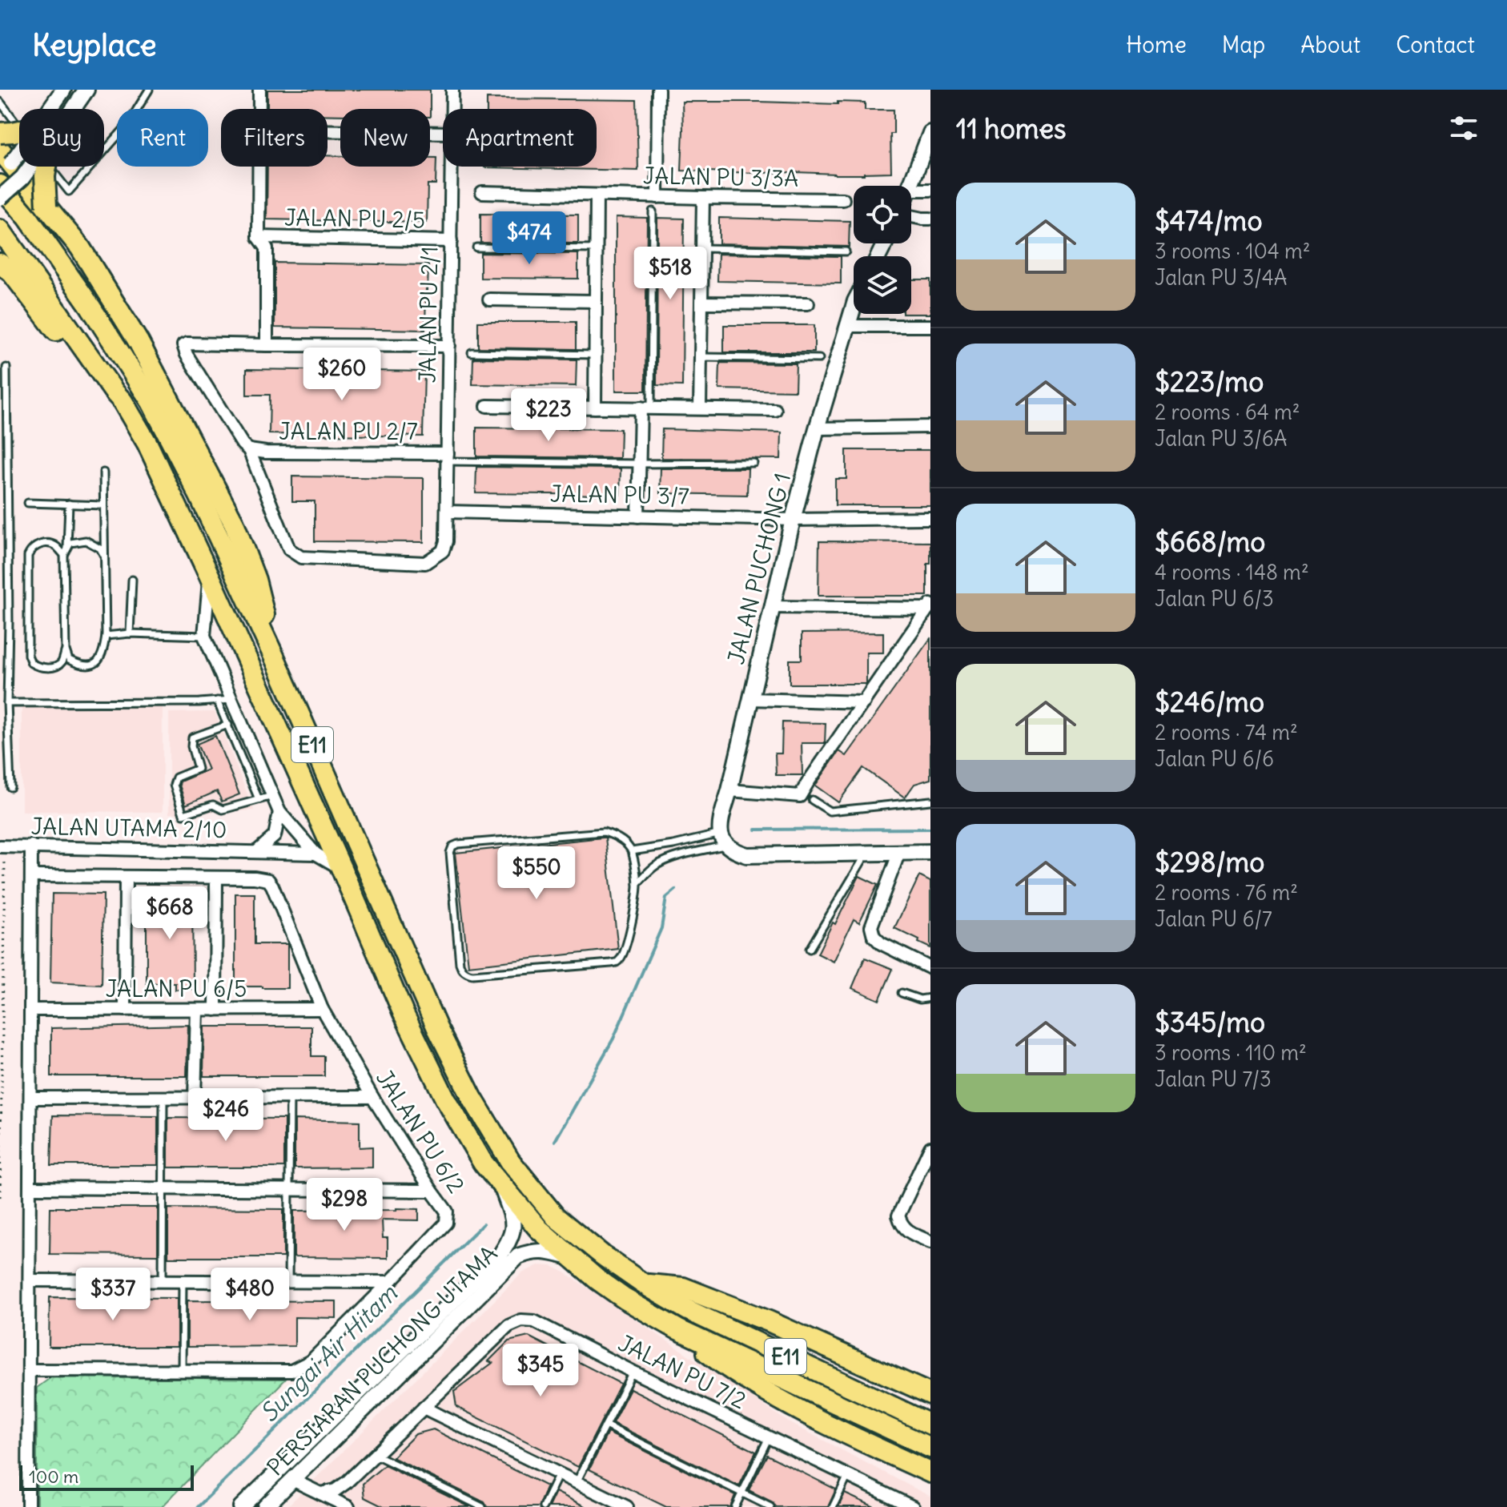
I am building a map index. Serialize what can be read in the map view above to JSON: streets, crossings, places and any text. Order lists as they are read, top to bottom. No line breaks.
{"streets":{"highway":["E11"],"street":["JALAN PU 3/3A","JALAN PU 2/5","JALAN PU 2/1","JALAN PU 2/7","JALAN PU 3/7","JALAN PUCHONG 1","JALAN UTAMA 2/10","JALAN PU 6/5","JALAN PU 6/2","PERSIARAN PUCHONG UTAMA","JALAN PU 7/2"]},"crossings":[["JALAN PU 2/5","JALAN PU 2/1"],["JALAN PU 2/1","JALAN PU 2/7"],["JALAN PU 2/1","JALAN PU 3/7"],["JALAN PU 3/7","JALAN PUCHONG 1"],["E11","JALAN UTAMA 2/10"],["E11","PERSIARAN PUCHONG UTAMA"],["JALAN PU 6/5","JALAN PU 6/2"]],"water":["Sungai Air Hitam"],"scale_bar":"100 m","page":{"header":"Keyplace","nav":["Home","Map","About","Contact"],"heading":"11 homes","chip":["Buy","Rent","Filters","New","Apartment"],"list":[{"name":"$474/mo","note":"3 rooms · 104 m² · Jalan PU 3/4A"},{"name":"$223/mo","note":"2 rooms · 64 m² · Jalan PU 3/6A"},{"name":"$668/mo","note":"4 rooms · 148 m² · Jalan PU 6/3"},{"name":"$246/mo","note":"2 rooms · 74 m² · Jalan PU 6/6"},{"name":"$298/mo","note":"2 rooms · 76 m² · Jalan PU 6/7"},{"name":"$345/mo","note":"3 rooms · 110 m² · Jalan PU 7/3"}],"price":["$474","$518","$260","$223","$550","$668","$246","$298","$337","$480","$345"],"scale":"100 m"}}
